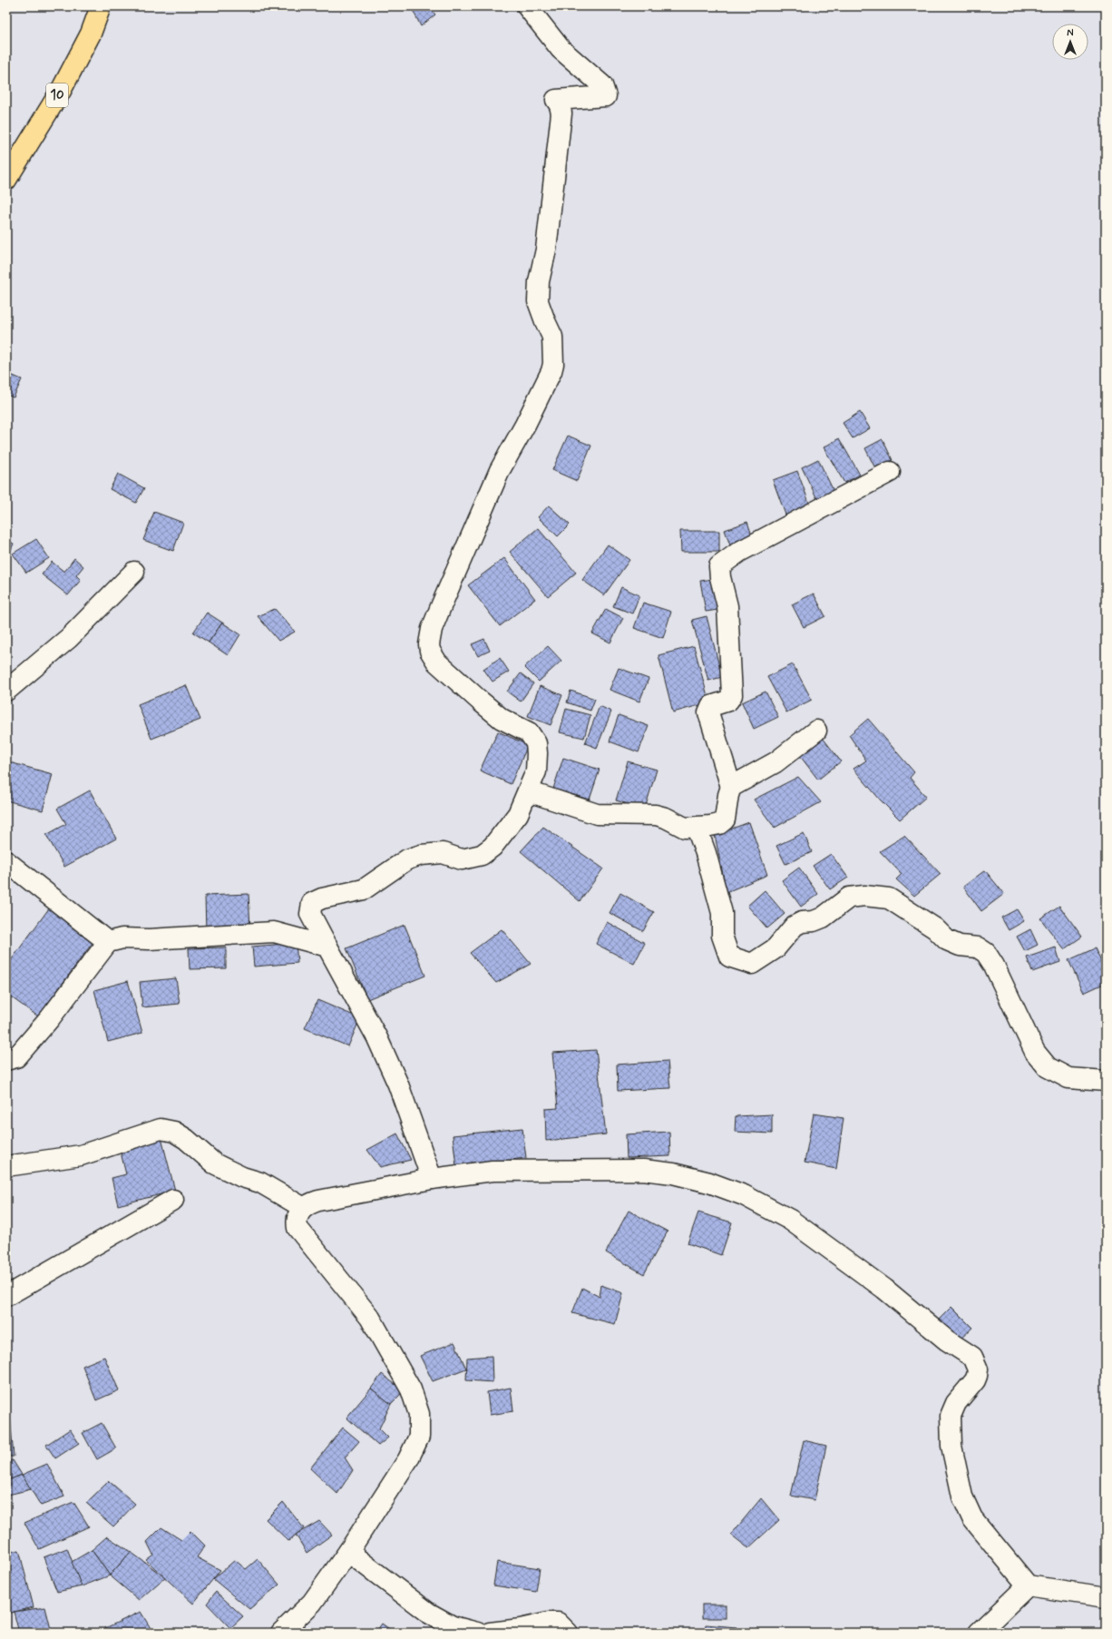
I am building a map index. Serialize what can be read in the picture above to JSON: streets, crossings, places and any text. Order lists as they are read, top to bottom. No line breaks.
{"streets":{"highway":["10"]},"north":"top"}
